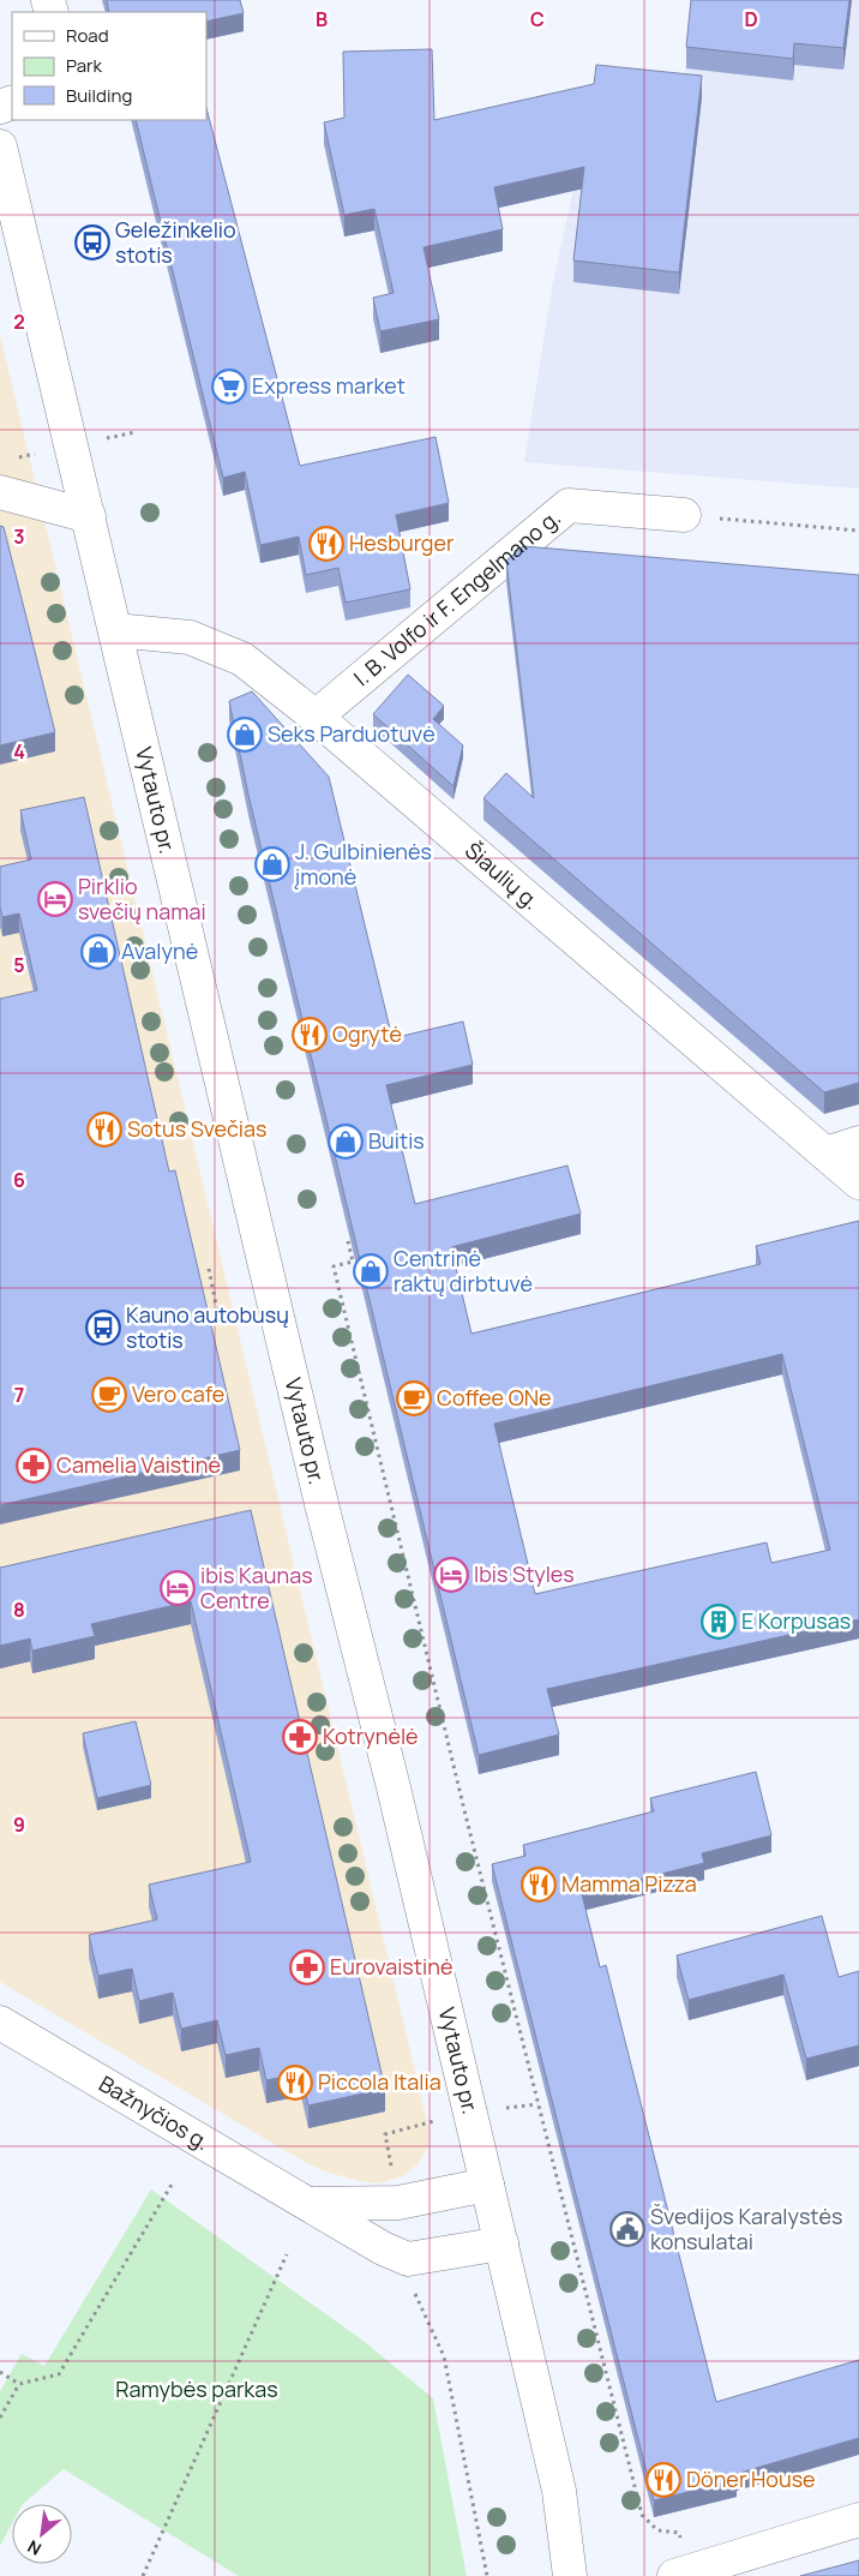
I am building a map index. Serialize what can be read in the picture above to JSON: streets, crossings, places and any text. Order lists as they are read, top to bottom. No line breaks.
{"streets":{"main road":["I. B. Volfo ir F. Engelmano g.","Vytauto pr.","Šiaulių g.","Bažnyčios g."]},"crossings":[["I. B. Volfo ir F. Engelmano g.","Šiaulių g."],["Vytauto pr.","Šiaulių g."],["Vytauto pr.","Bažnyčios g."]],"parks":["Ramybės parkas"],"places":{"bus stop":["Geležinkelio stotis","Kauno autobusų stotis"],"supermarket":["Express market"],"restaurant":["Hesburger","Ogrytė","Sotus Svečias","Mamma Pizza","Piccola Italia","Döner House"],"shop":["Seks Parduotuvė","J. Gulbinienės įmonė","Avalynė","Buitis","Centrinė raktų dirbtuvė"],"hotel":["Pirklio svečių namai","Ibis Styles","ibis Kaunas Centre"],"cafe":["Vero cafe","Coffee ONe"],"pharmacy":["Camelia Vaistinė","Kotrynėlė","Eurovaistinė"],"building":["E Korpusas"],"public building":["Švedijos Karalystės konsulatai"]},"legend":["Road","Park","Building"],"north":"bottom left","grid":{"columns":["B","C","D"],"rows":["2","3","4","5","6","7","8","9"]}}
